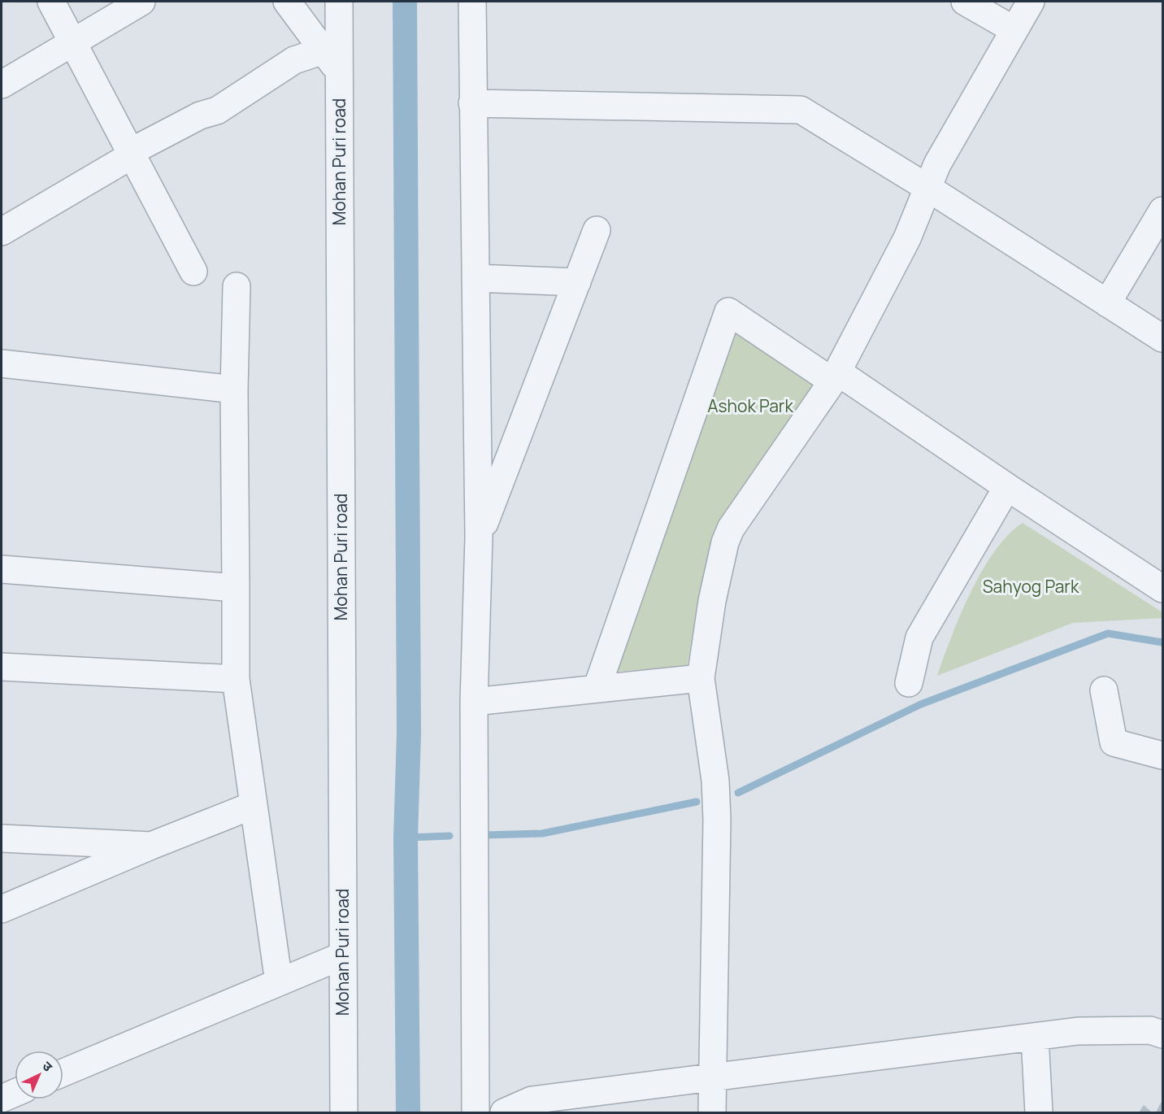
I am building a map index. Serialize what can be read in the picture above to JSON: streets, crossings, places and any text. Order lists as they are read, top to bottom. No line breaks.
{"streets":{"street":["Mohan Puri road"]},"parks":["Ashok Park","Sahyog Park"],"north":"top right"}
